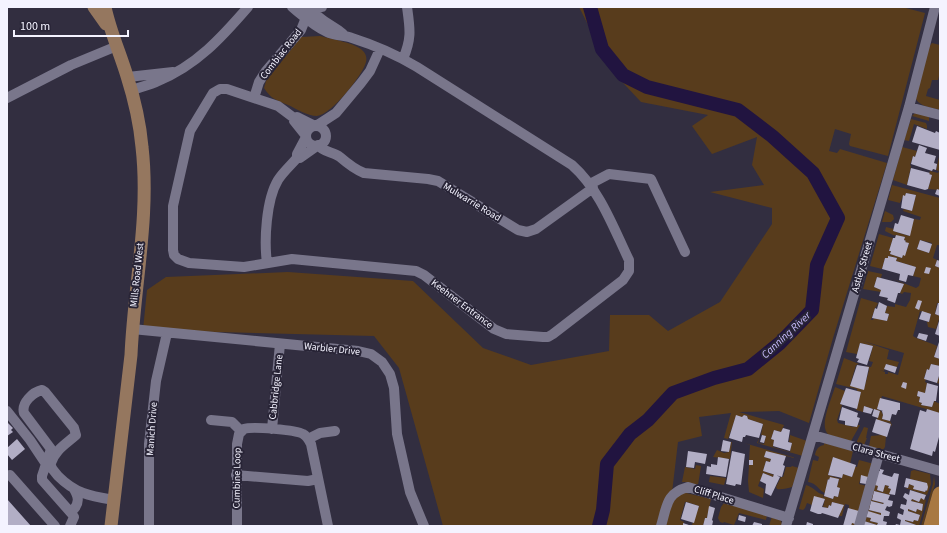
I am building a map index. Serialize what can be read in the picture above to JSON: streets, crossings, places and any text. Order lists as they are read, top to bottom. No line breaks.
{"streets":{"main road":["Mills Road West"],"street":["Combiac Road","Mulwarrie Road","Astley Street","Keehner Entrance","Warbler Drive","Cabbridge Lane","Manich Drive","Clara Street","Cumbine Loop","Cliff Place"]},"crossings":[["Combiac Road","Keehner Entrance"],["Mulwarrie Road","Keehner Entrance"],["Astley Street","Clara Street"],["Astley Street","Cliff Place"],["Mills Road West","Warbler Drive"],["Warbler Drive","Cabbridge Lane"],["Warbler Drive","Manich Drive"]],"water":["Canning River"],"scale_bar":"100 m"}
